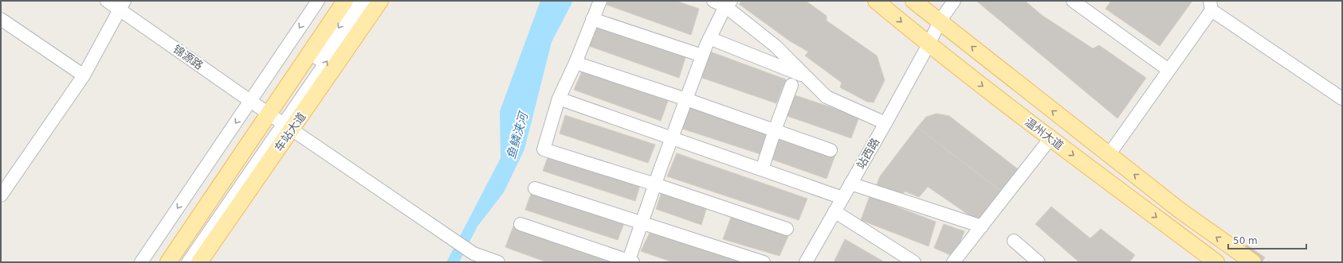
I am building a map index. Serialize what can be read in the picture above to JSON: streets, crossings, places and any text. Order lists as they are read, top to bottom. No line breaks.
{"streets":{"main road":["车站大道","温州大道"],"street":["锦源路","站西路"]},"crossings":[["锦源路","车站大道"],["温州大道","站西路"]],"water":["鱼鳞浃河"],"scale_bar":"50 m"}
